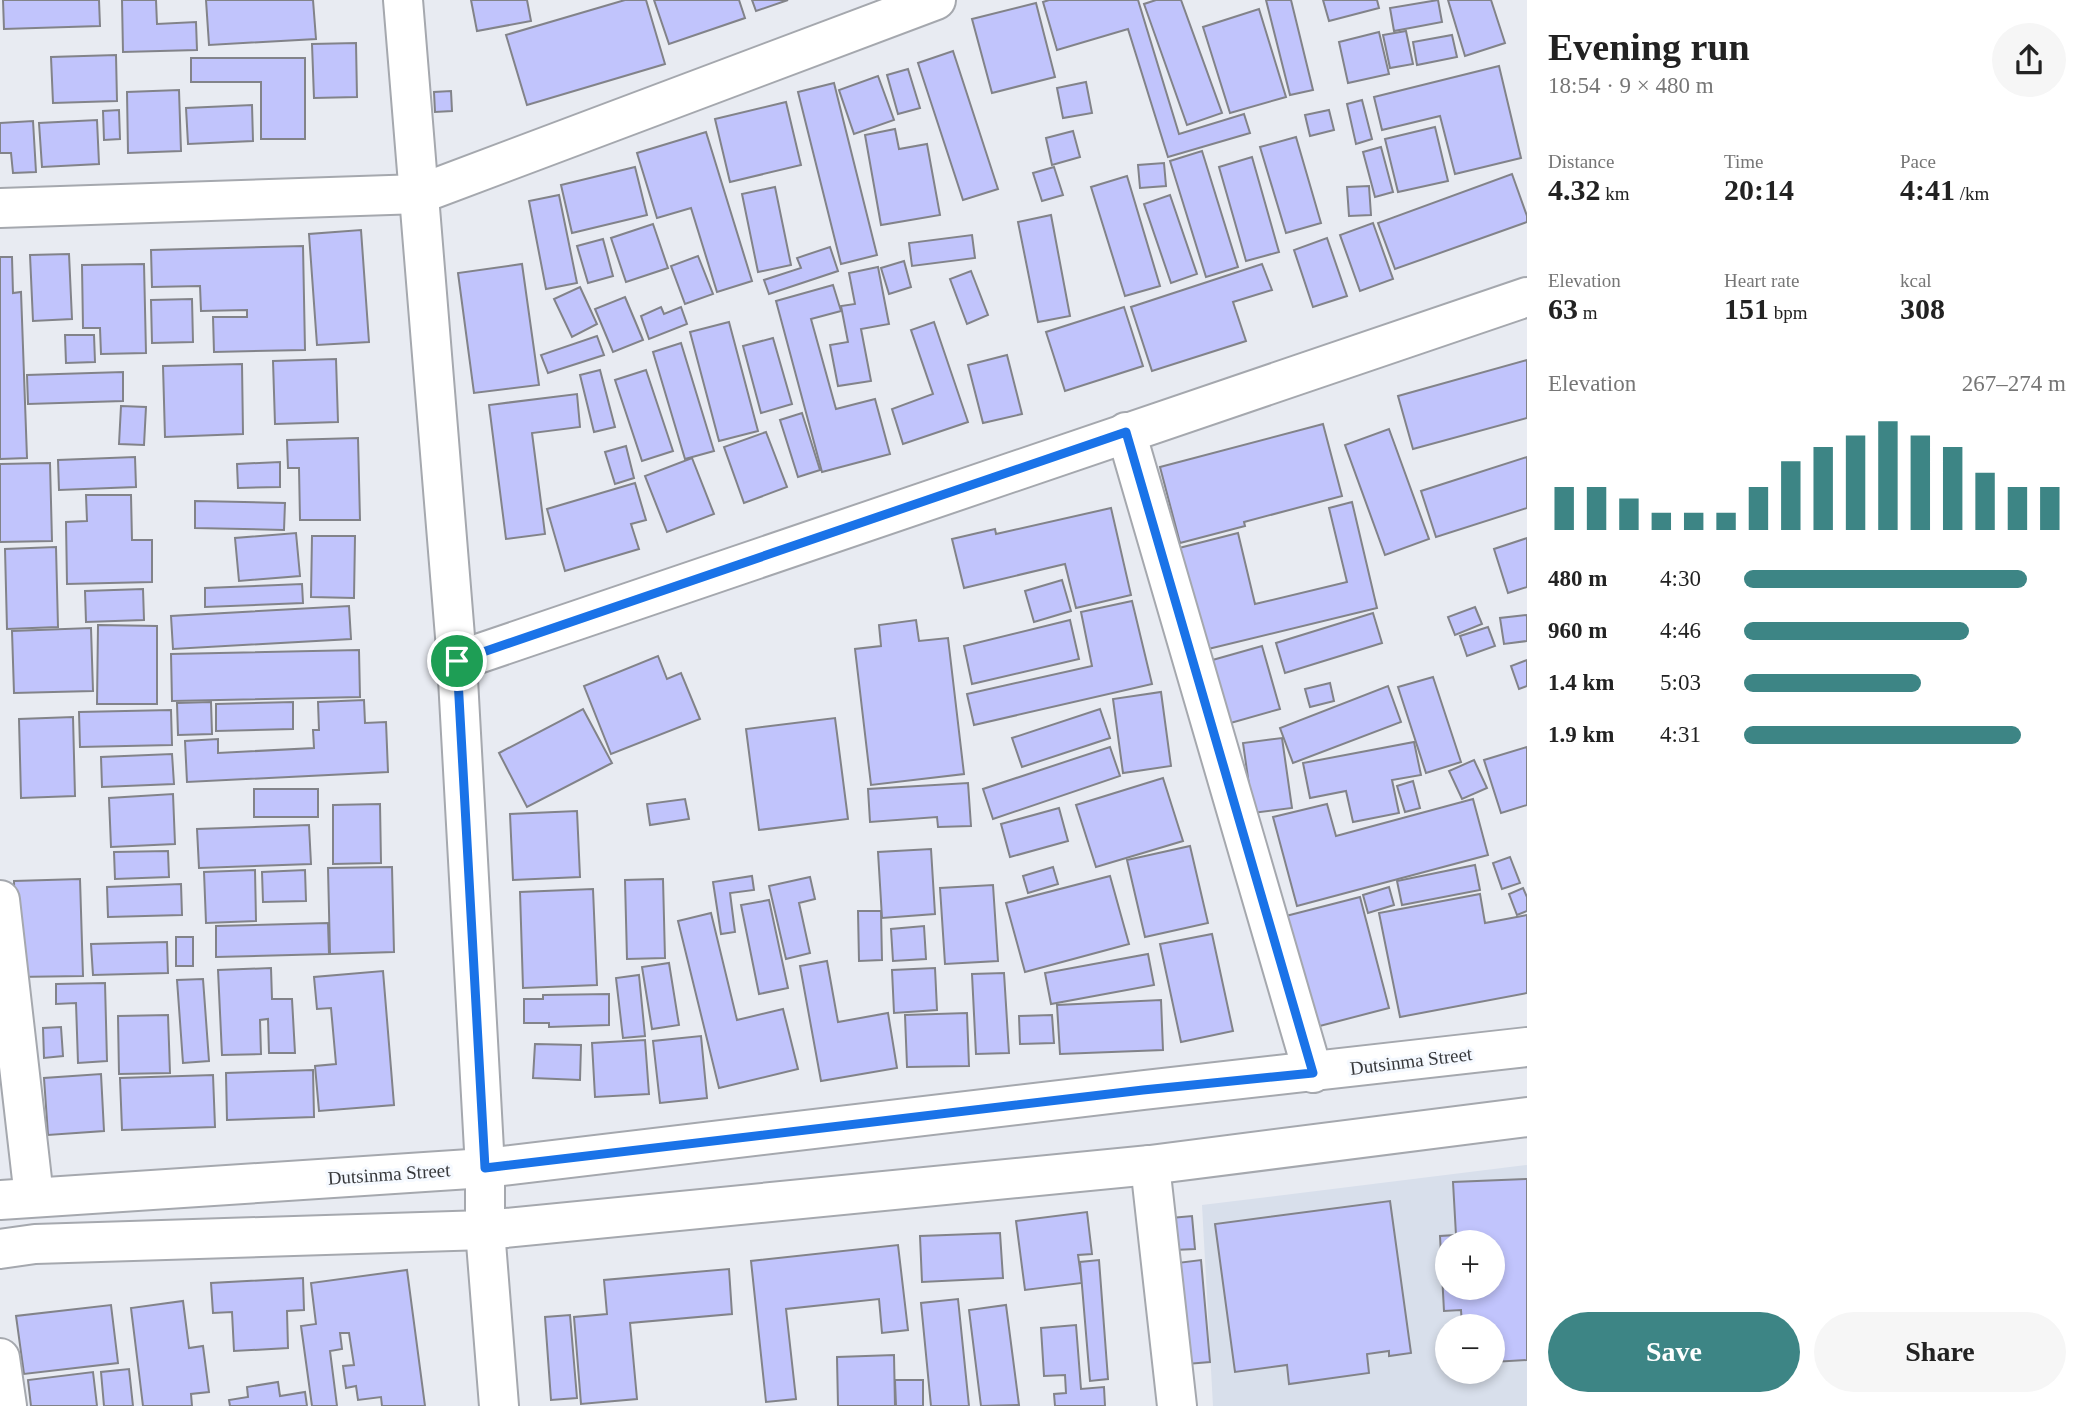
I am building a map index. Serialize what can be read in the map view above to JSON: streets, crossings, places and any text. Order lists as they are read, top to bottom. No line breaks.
{"streets":{"street":["Dutsinma Street"]},"page":{"heading":["Evening run","18:54 · 9 × 480 m"],"stats":[["Distance","4.32 km"],["Time","20:14"],["Pace","4:41 /km"],["Elevation","63 m"],["Heart rate","151 bpm"],["kcal","308"]],"chart":["Elevation","267–274 m"],"list":[{"name":"480 m","note":"4:30"},{"name":"960 m","note":"4:46"},{"name":"1.4 km","note":"5:03"},{"name":"1.9 km","note":"4:31"}],"map_buttons":["+","−"],"buttons":["Save","Share"]}}
